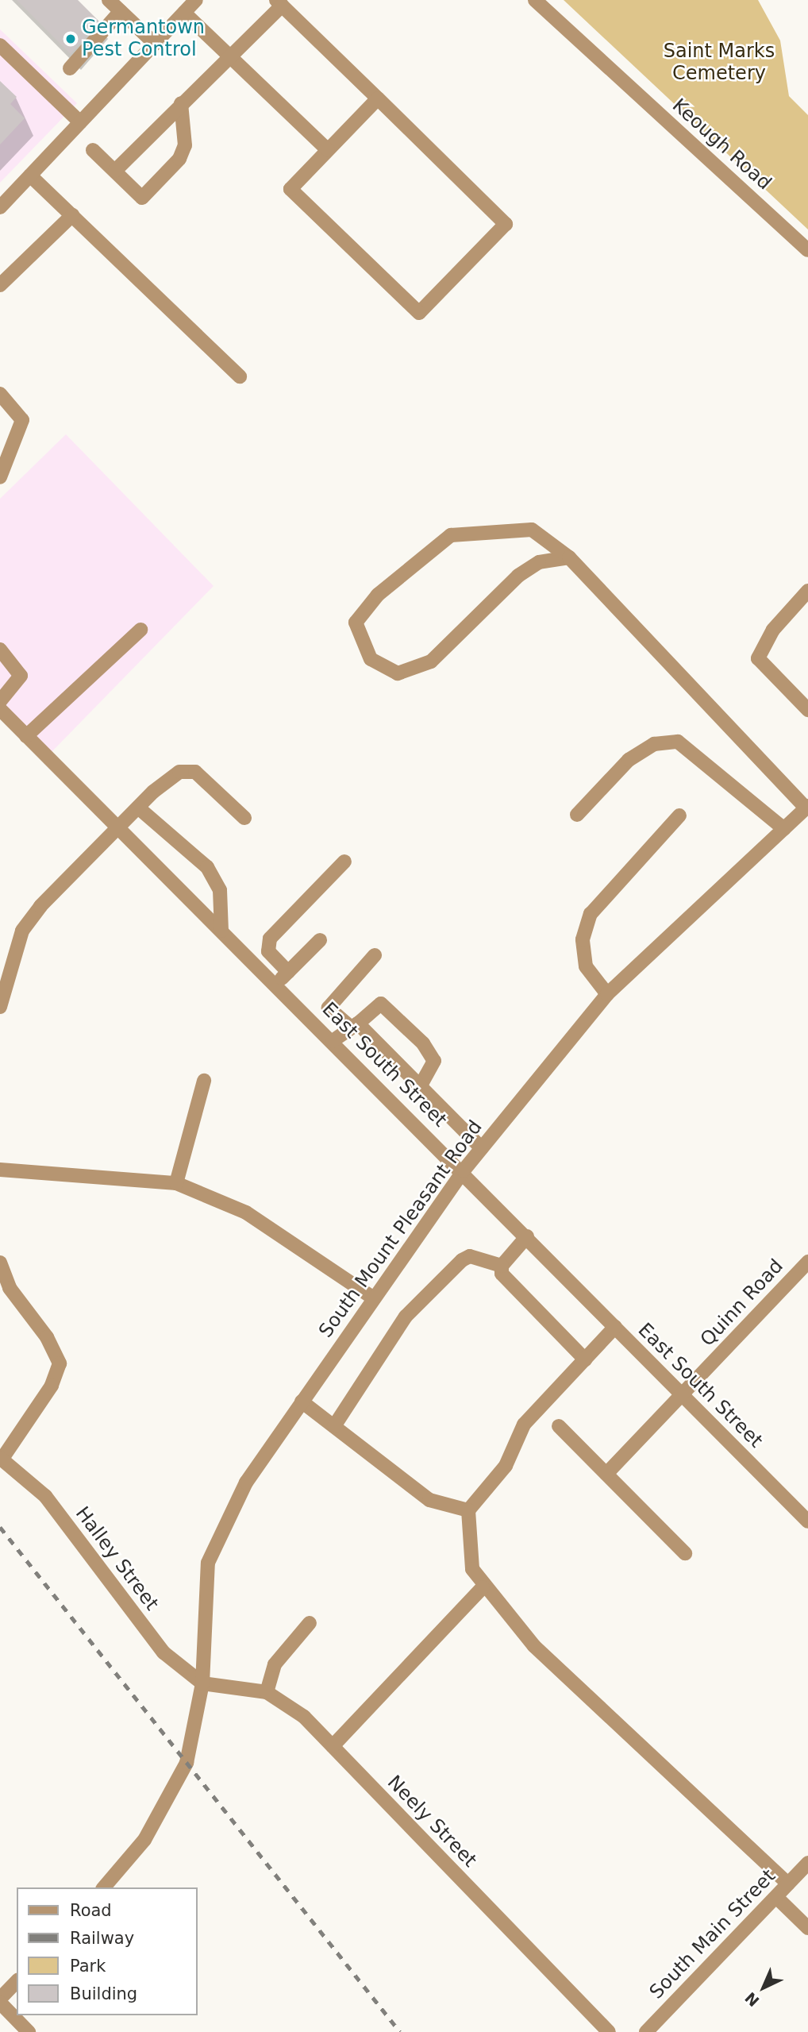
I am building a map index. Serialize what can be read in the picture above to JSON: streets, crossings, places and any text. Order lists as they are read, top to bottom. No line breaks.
{"streets":{"street":["Keough Road","East South Street","South Mount Pleasant Road","Quinn Road","Halley Street","Neely Street","South Main Street"]},"crossings":[["East South Street","South Mount Pleasant Road"],["East South Street","Quinn Road"],["South Mount Pleasant Road","Halley Street"],["South Mount Pleasant Road","Neely Street"],["Halley Street","Neely Street"]],"parks":["Saint Marks Cemetery"],"places":["Germantown Pest Control"],"legend":["Road","Railway","Park","Building"],"north":"bottom left"}
